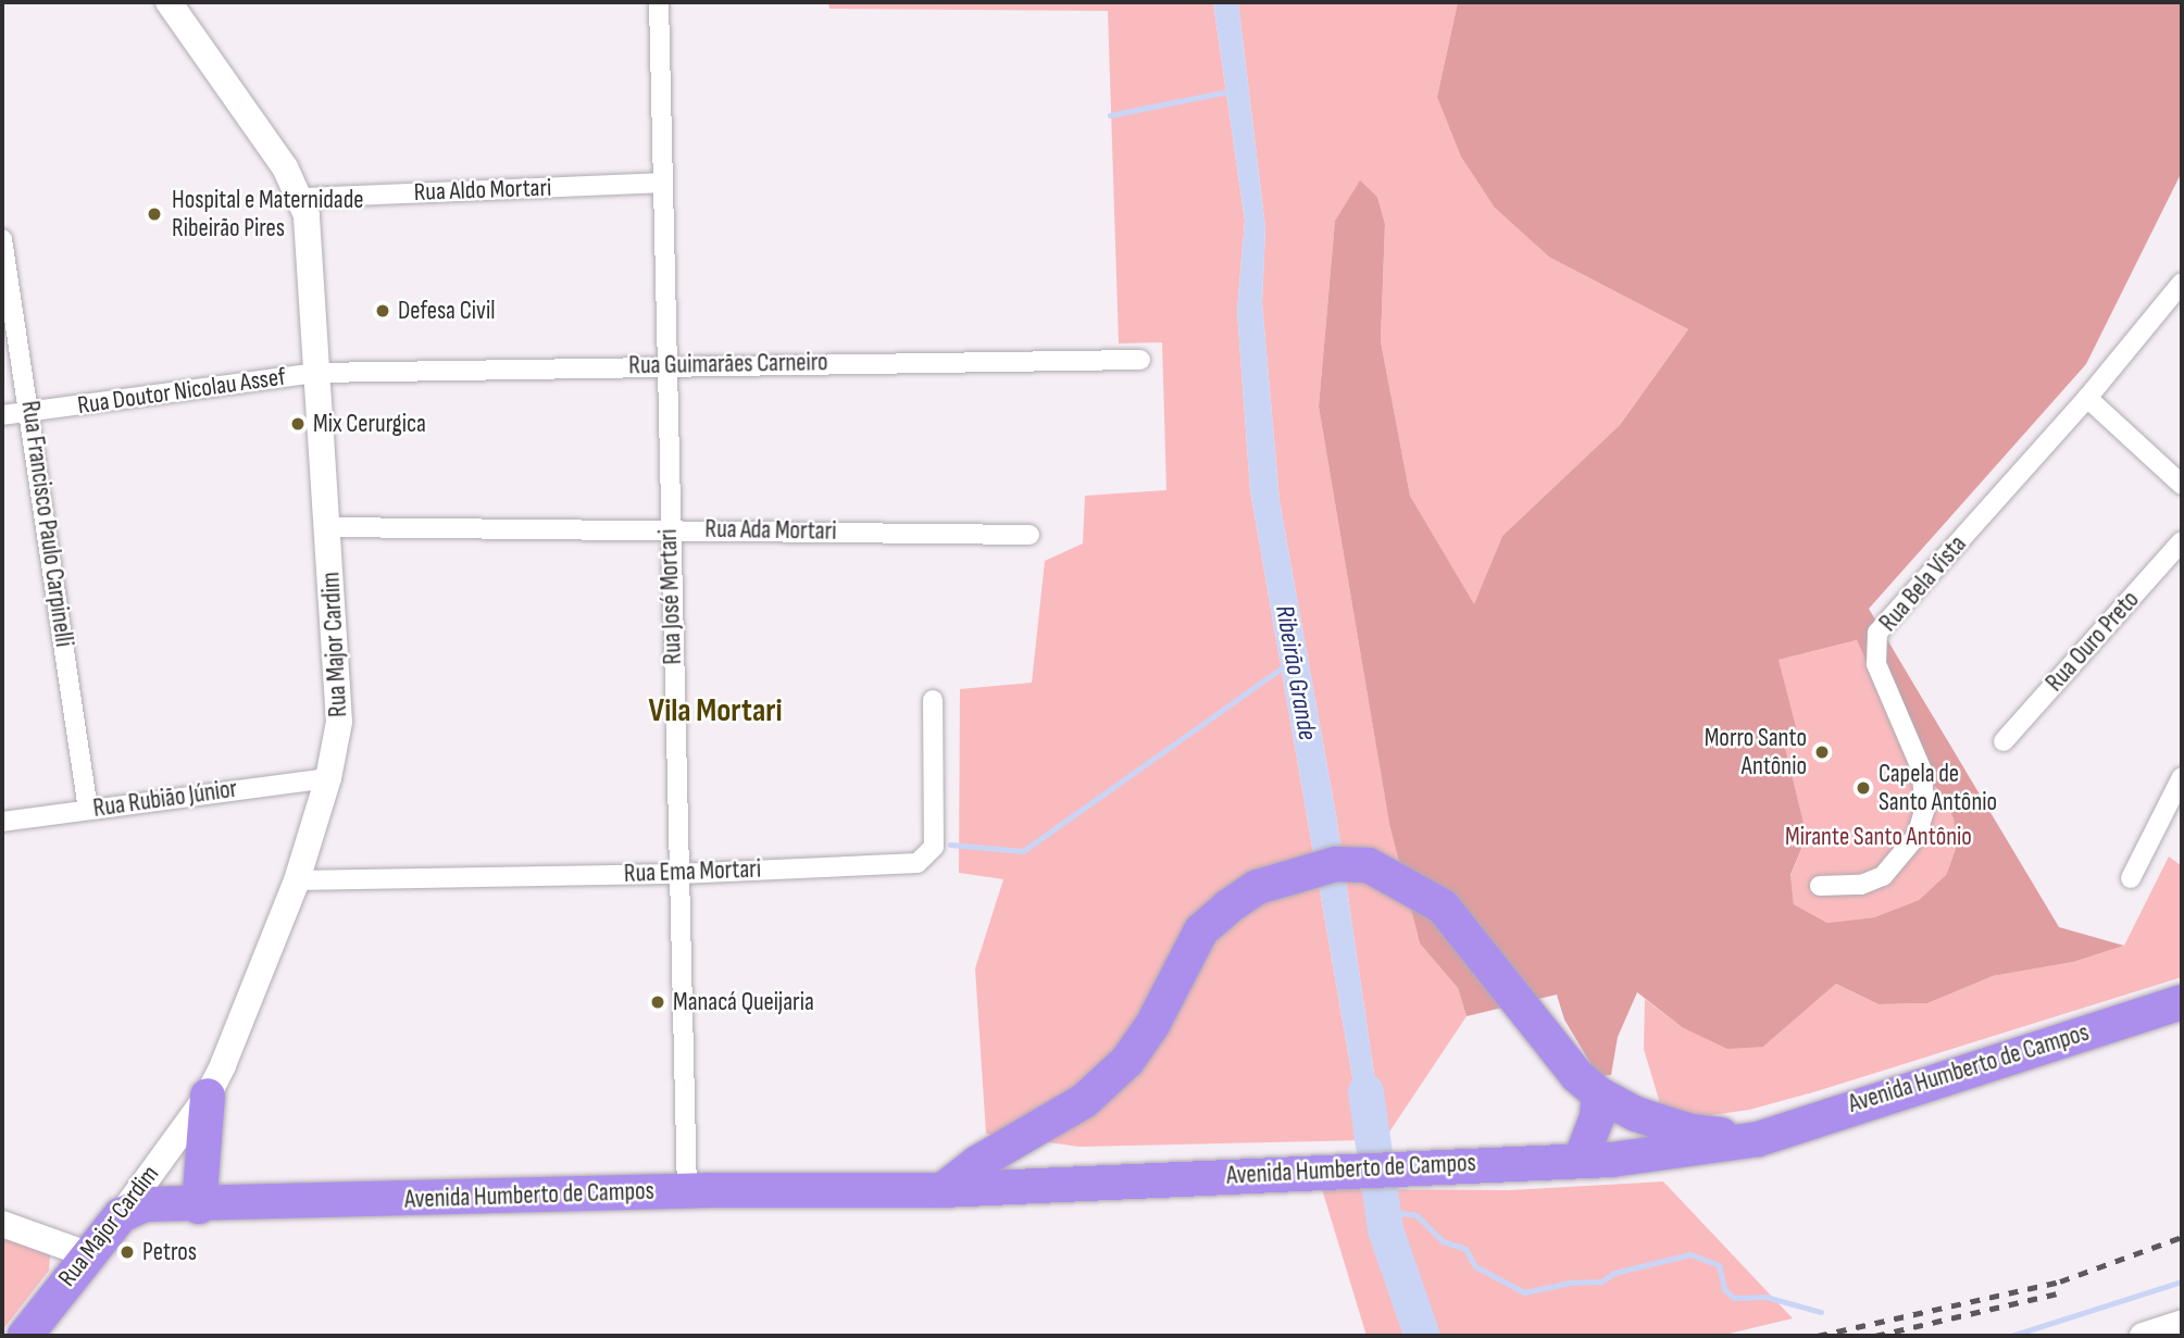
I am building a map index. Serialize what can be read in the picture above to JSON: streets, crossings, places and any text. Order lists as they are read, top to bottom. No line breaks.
{"streets":{"highway":["Rua Major Cardim","Avenida Humberto de Campos"],"street":["Rua Aldo Mortari","Rua Guimarães Carneiro","Rua Doutor Nicolau Assef","Rua Francisco Paulo Carpinelli","Rua Ada Mortari","Rua Bela Vista","Rua José Mortari","Rua Ouro Preto","Rua Rubião Júnior","Rua Ema Mortari"]},"crossings":[["Rua Aldo Mortari","Rua José Mortari"],["Rua Aldo Mortari","Rua Major Cardim"],["Rua Guimarães Carneiro","Rua Doutor Nicolau Assef"],["Rua Guimarães Carneiro","Rua José Mortari"],["Rua Guimarães Carneiro","Rua Major Cardim"],["Rua Doutor Nicolau Assef","Rua Francisco Paulo Carpinelli"],["Rua Doutor Nicolau Assef","Rua Major Cardim"],["Rua Francisco Paulo Carpinelli","Rua Rubião Júnior"],["Rua Ada Mortari","Rua José Mortari"],["Rua Ada Mortari","Rua Major Cardim"],["Rua José Mortari","Rua Ema Mortari"],["Rua José Mortari","Avenida Humberto de Campos"],["Rua Major Cardim","Rua Rubião Júnior"],["Rua Major Cardim","Rua Ema Mortari"],["Rua Major Cardim","Avenida Humberto de Campos"]],"districts":["Vila Mortari"],"water":["Ribeirão Grande"],"parks":["Mirante Santo Antônio"],"places":["Hospital e Maternidade Ribeirão Pires","Defesa Civil","Mix Cerurgica","Morro Santo Antônio","Capela de Santo Antônio","Manacá Queijaria","Petros"]}
